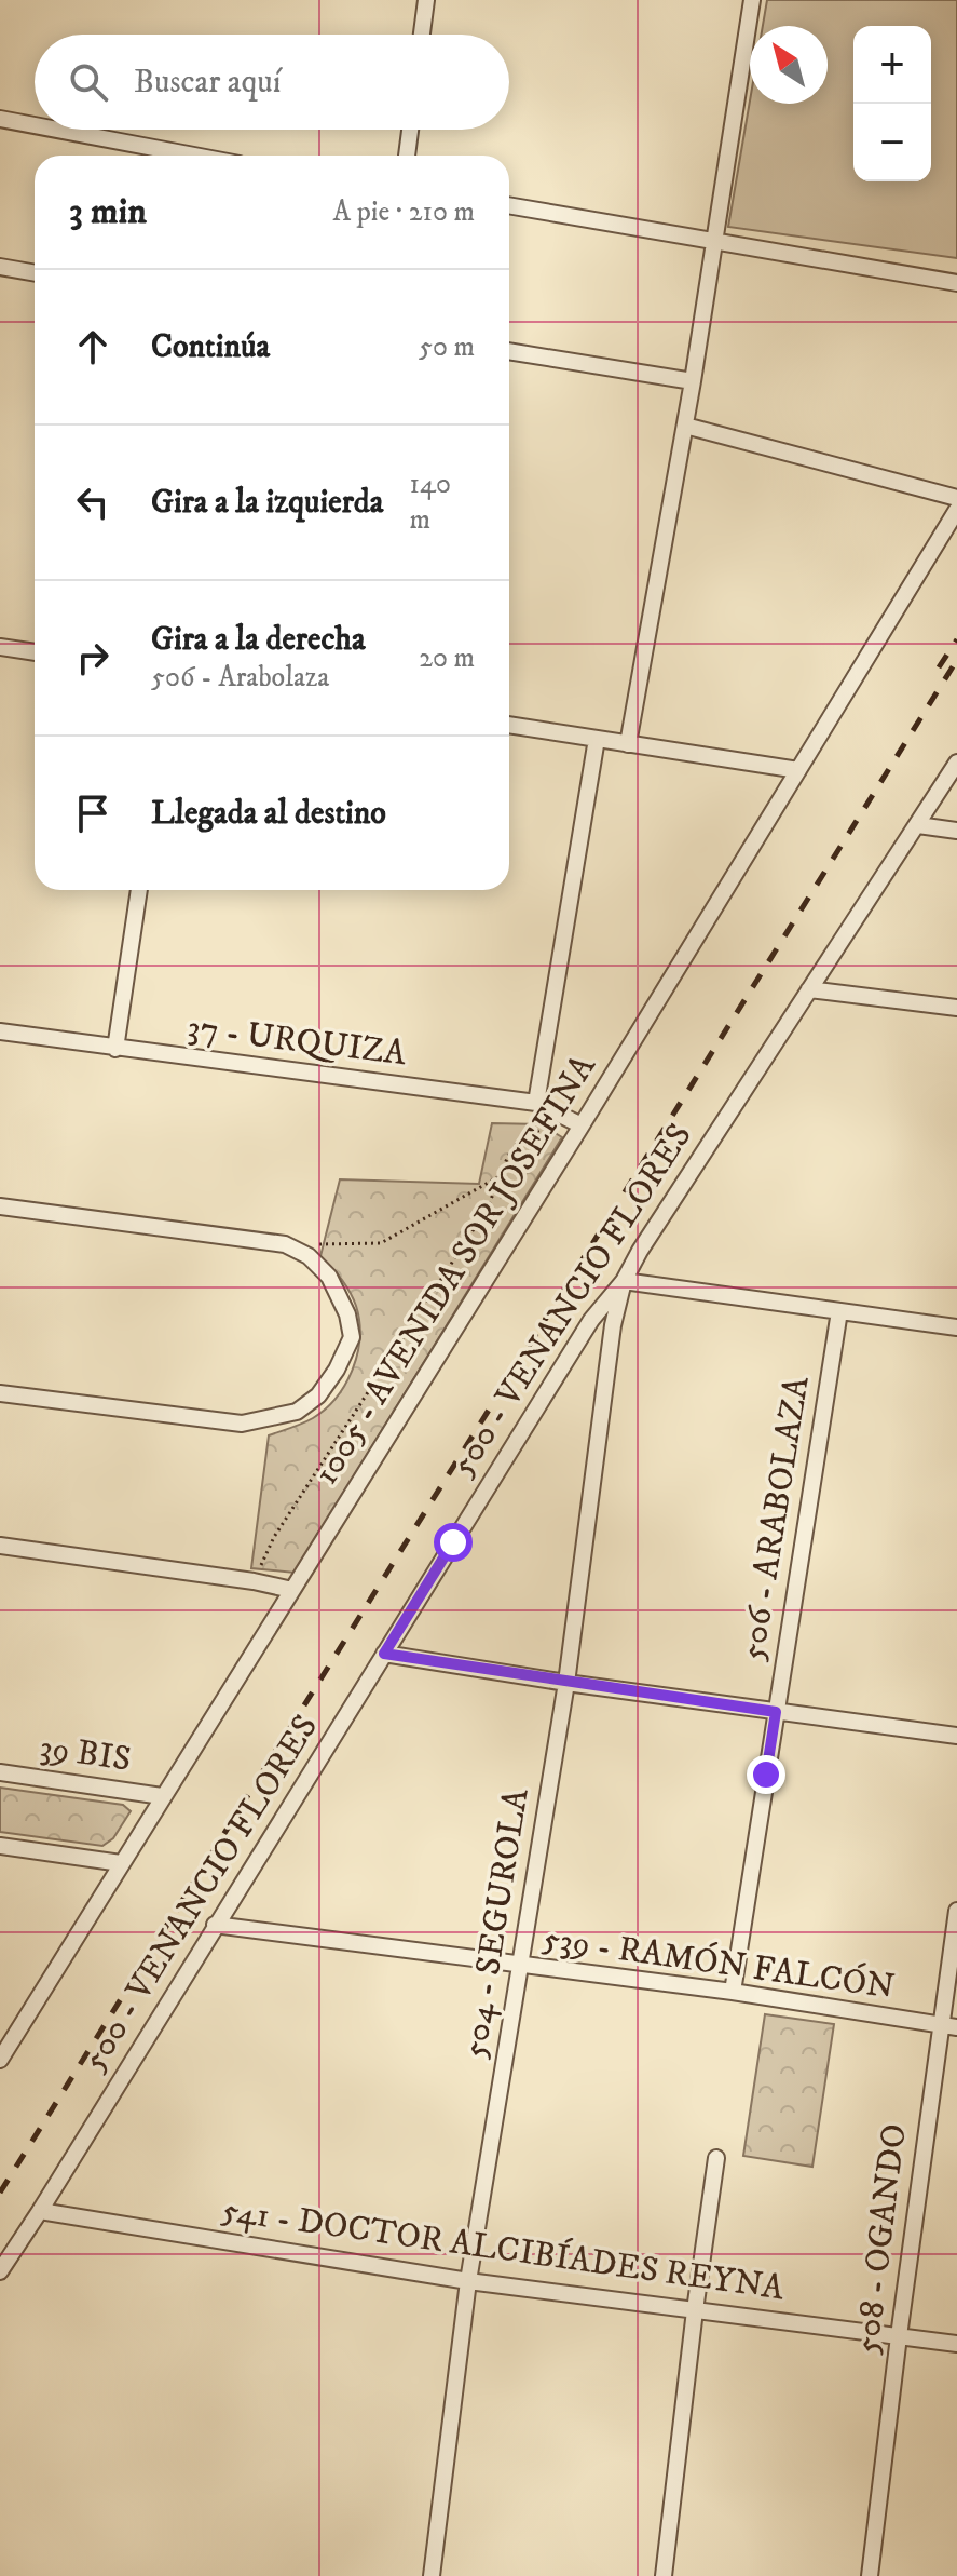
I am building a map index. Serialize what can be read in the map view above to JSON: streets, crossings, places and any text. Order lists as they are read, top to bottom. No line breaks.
{"streets":{"street":["37 - URQUIZA","1005 - AVENIDA SOR JOSEFINA","500 - VENANCIO FLORES","506 - ARABOLAZA","39 BIS","504 - SEGUROLA","539 - RAMÓN FALCÓN","508 - OGANDO","541 - DOCTOR ALCIBÍADES REYNA"]},"crossings":[["37 - URQUIZA","1005 - AVENIDA SOR JOSEFINA"],["1005 - AVENIDA SOR JOSEFINA","39 BIS"],["500 - VENANCIO FLORES","504 - SEGUROLA"],["500 - VENANCIO FLORES","539 - RAMÓN FALCÓN"],["500 - VENANCIO FLORES","541 - DOCTOR ALCIBÍADES REYNA"],["506 - ARABOLAZA","539 - RAMÓN FALCÓN"],["504 - SEGUROLA","539 - RAMÓN FALCÓN"],["504 - SEGUROLA","541 - DOCTOR ALCIBÍADES REYNA"],["539 - RAMÓN FALCÓN","508 - OGANDO"],["508 - OGANDO","541 - DOCTOR ALCIBÍADES REYNA"]],"north":"top left","page":{"map_buttons":["+","−"],"search":"Buscar aquí","heading":["3 min","A pie · 210 m"],"list":[["Continúa","50 m"],["Gira a la izquierda","140 m"],["Gira a la derecha","506 - Arabolaza","20 m"],"Llegada al destino"]}}
